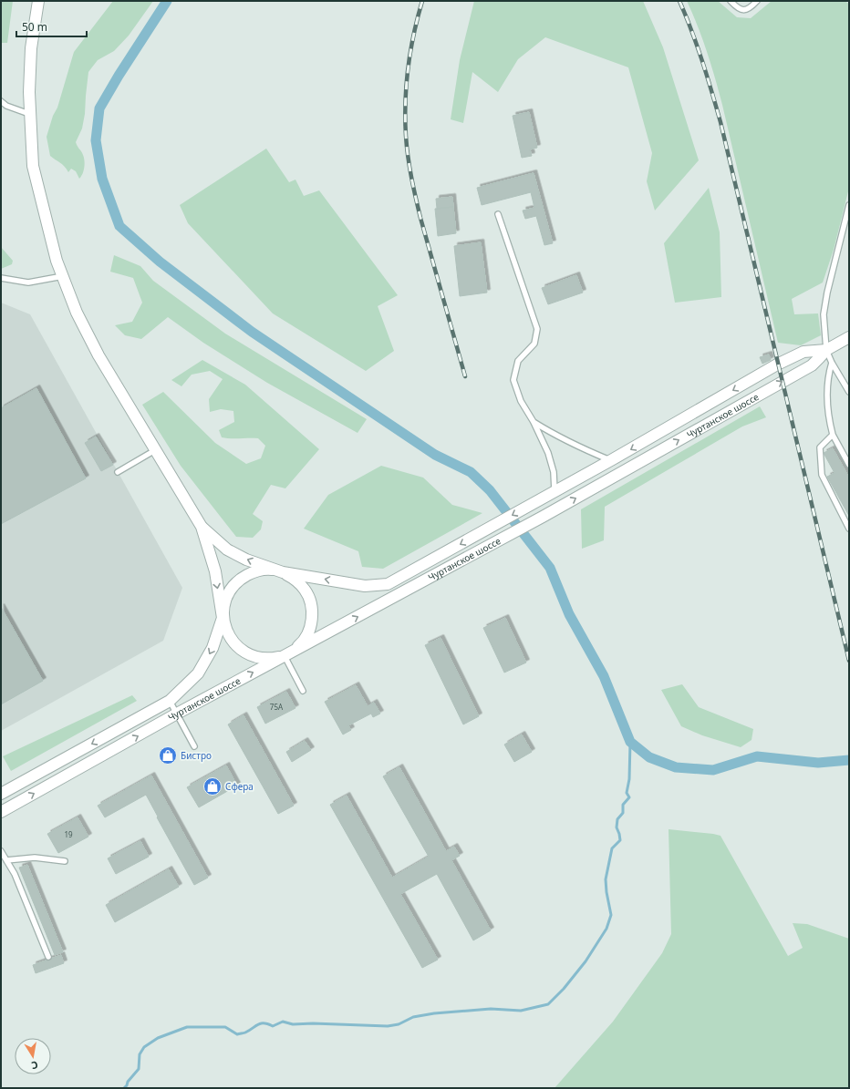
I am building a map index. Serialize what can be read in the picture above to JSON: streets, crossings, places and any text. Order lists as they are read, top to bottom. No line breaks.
{"streets":{"street":["Чуртанское шоссе"]},"places":{"shop":["Бистро","Сфера"]},"house_numbers":["75А","19"],"scale_bar":"50 m","north":"bottom"}
